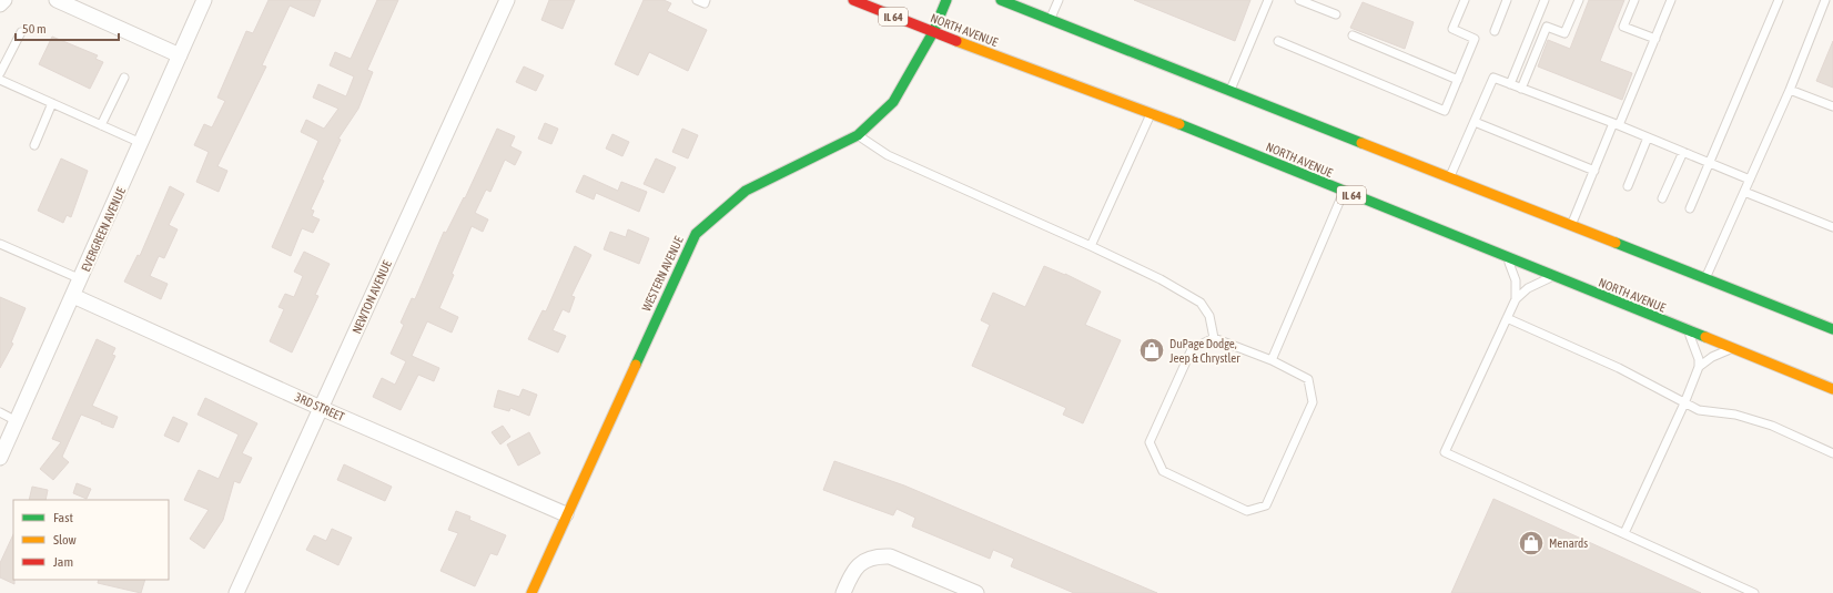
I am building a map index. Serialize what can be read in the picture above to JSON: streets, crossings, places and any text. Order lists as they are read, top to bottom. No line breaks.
{"streets":{"main road":["IL 64","NORTH AVENUE","WESTERN AVENUE"],"street":["EVERGREEN AVENUE","NEWTON AVENUE","3RD STREET"]},"crossings":[["NORTH AVENUE","WESTERN AVENUE"],["EVERGREEN AVENUE","3RD STREET"],["WESTERN AVENUE","3RD STREET"],["NEWTON AVENUE","3RD STREET"]],"places":{"shop":["DuPage Dodge, Jeep & Chrystler","Menards"]},"legend":["Fast","Slow","Jam"],"scale_bar":"50 m"}
